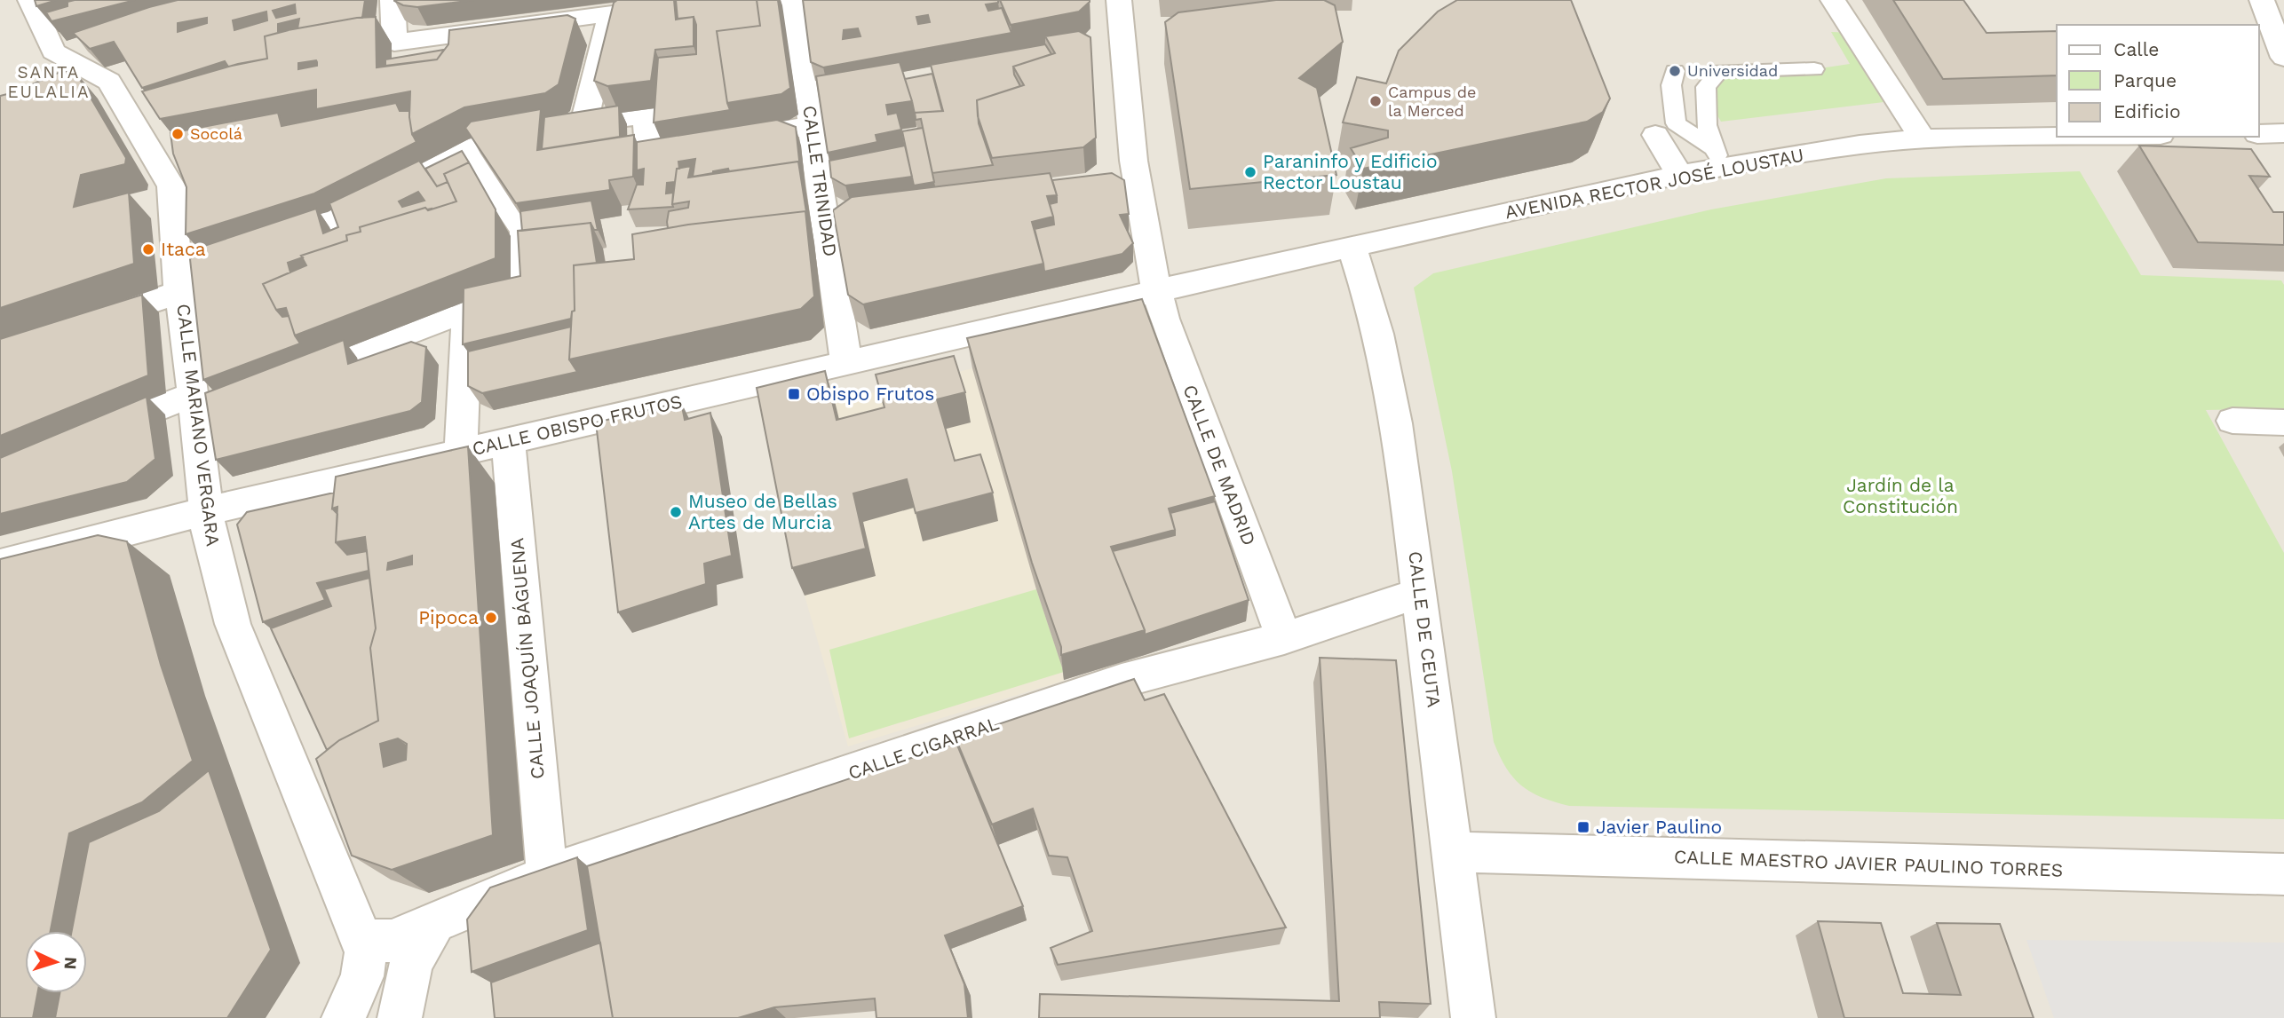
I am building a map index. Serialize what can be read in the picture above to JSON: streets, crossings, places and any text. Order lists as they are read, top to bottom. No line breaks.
{"streets":{"street":["CALLE TRINIDAD","AVENIDA RECTOR JOSÉ LOUSTAU","CALLE MARIANO VERGARA","CALLE OBISPO FRUTOS","CALLE DE MADRID","CALLE DE CEUTA","CALLE JOAQUÍN BÁGUENA","CALLE CIGARRAL","CALLE MAESTRO JAVIER PAULINO TORRES"]},"crossings":[["CALLE TRINIDAD","CALLE OBISPO FRUTOS"],["AVENIDA RECTOR JOSÉ LOUSTAU","CALLE OBISPO FRUTOS"],["AVENIDA RECTOR JOSÉ LOUSTAU","CALLE DE MADRID"],["AVENIDA RECTOR JOSÉ LOUSTAU","CALLE DE CEUTA"],["CALLE MARIANO VERGARA","CALLE OBISPO FRUTOS"],["CALLE MARIANO VERGARA","CALLE CIGARRAL"],["CALLE OBISPO FRUTOS","CALLE DE MADRID"],["CALLE OBISPO FRUTOS","CALLE JOAQUÍN BÁGUENA"],["CALLE DE MADRID","CALLE CIGARRAL"],["CALLE DE CEUTA","CALLE CIGARRAL"],["CALLE DE CEUTA","CALLE MAESTRO JAVIER PAULINO TORRES"],["CALLE JOAQUÍN BÁGUENA","CALLE CIGARRAL"]],"districts":["SANTA EULALIA"],"parks":["Jardín de la Constitución"],"places":{"other":["Universidad","Campus de la Merced","Socolá","Paraninfo y Edificio Rector Loustau","Itaca","Museo de Bellas Artes de Murcia","Pipoca"],"transit":["Obispo Frutos","Javier Paulino"]},"legend":["Calle","Parque","Edificio"],"north":"right"}
